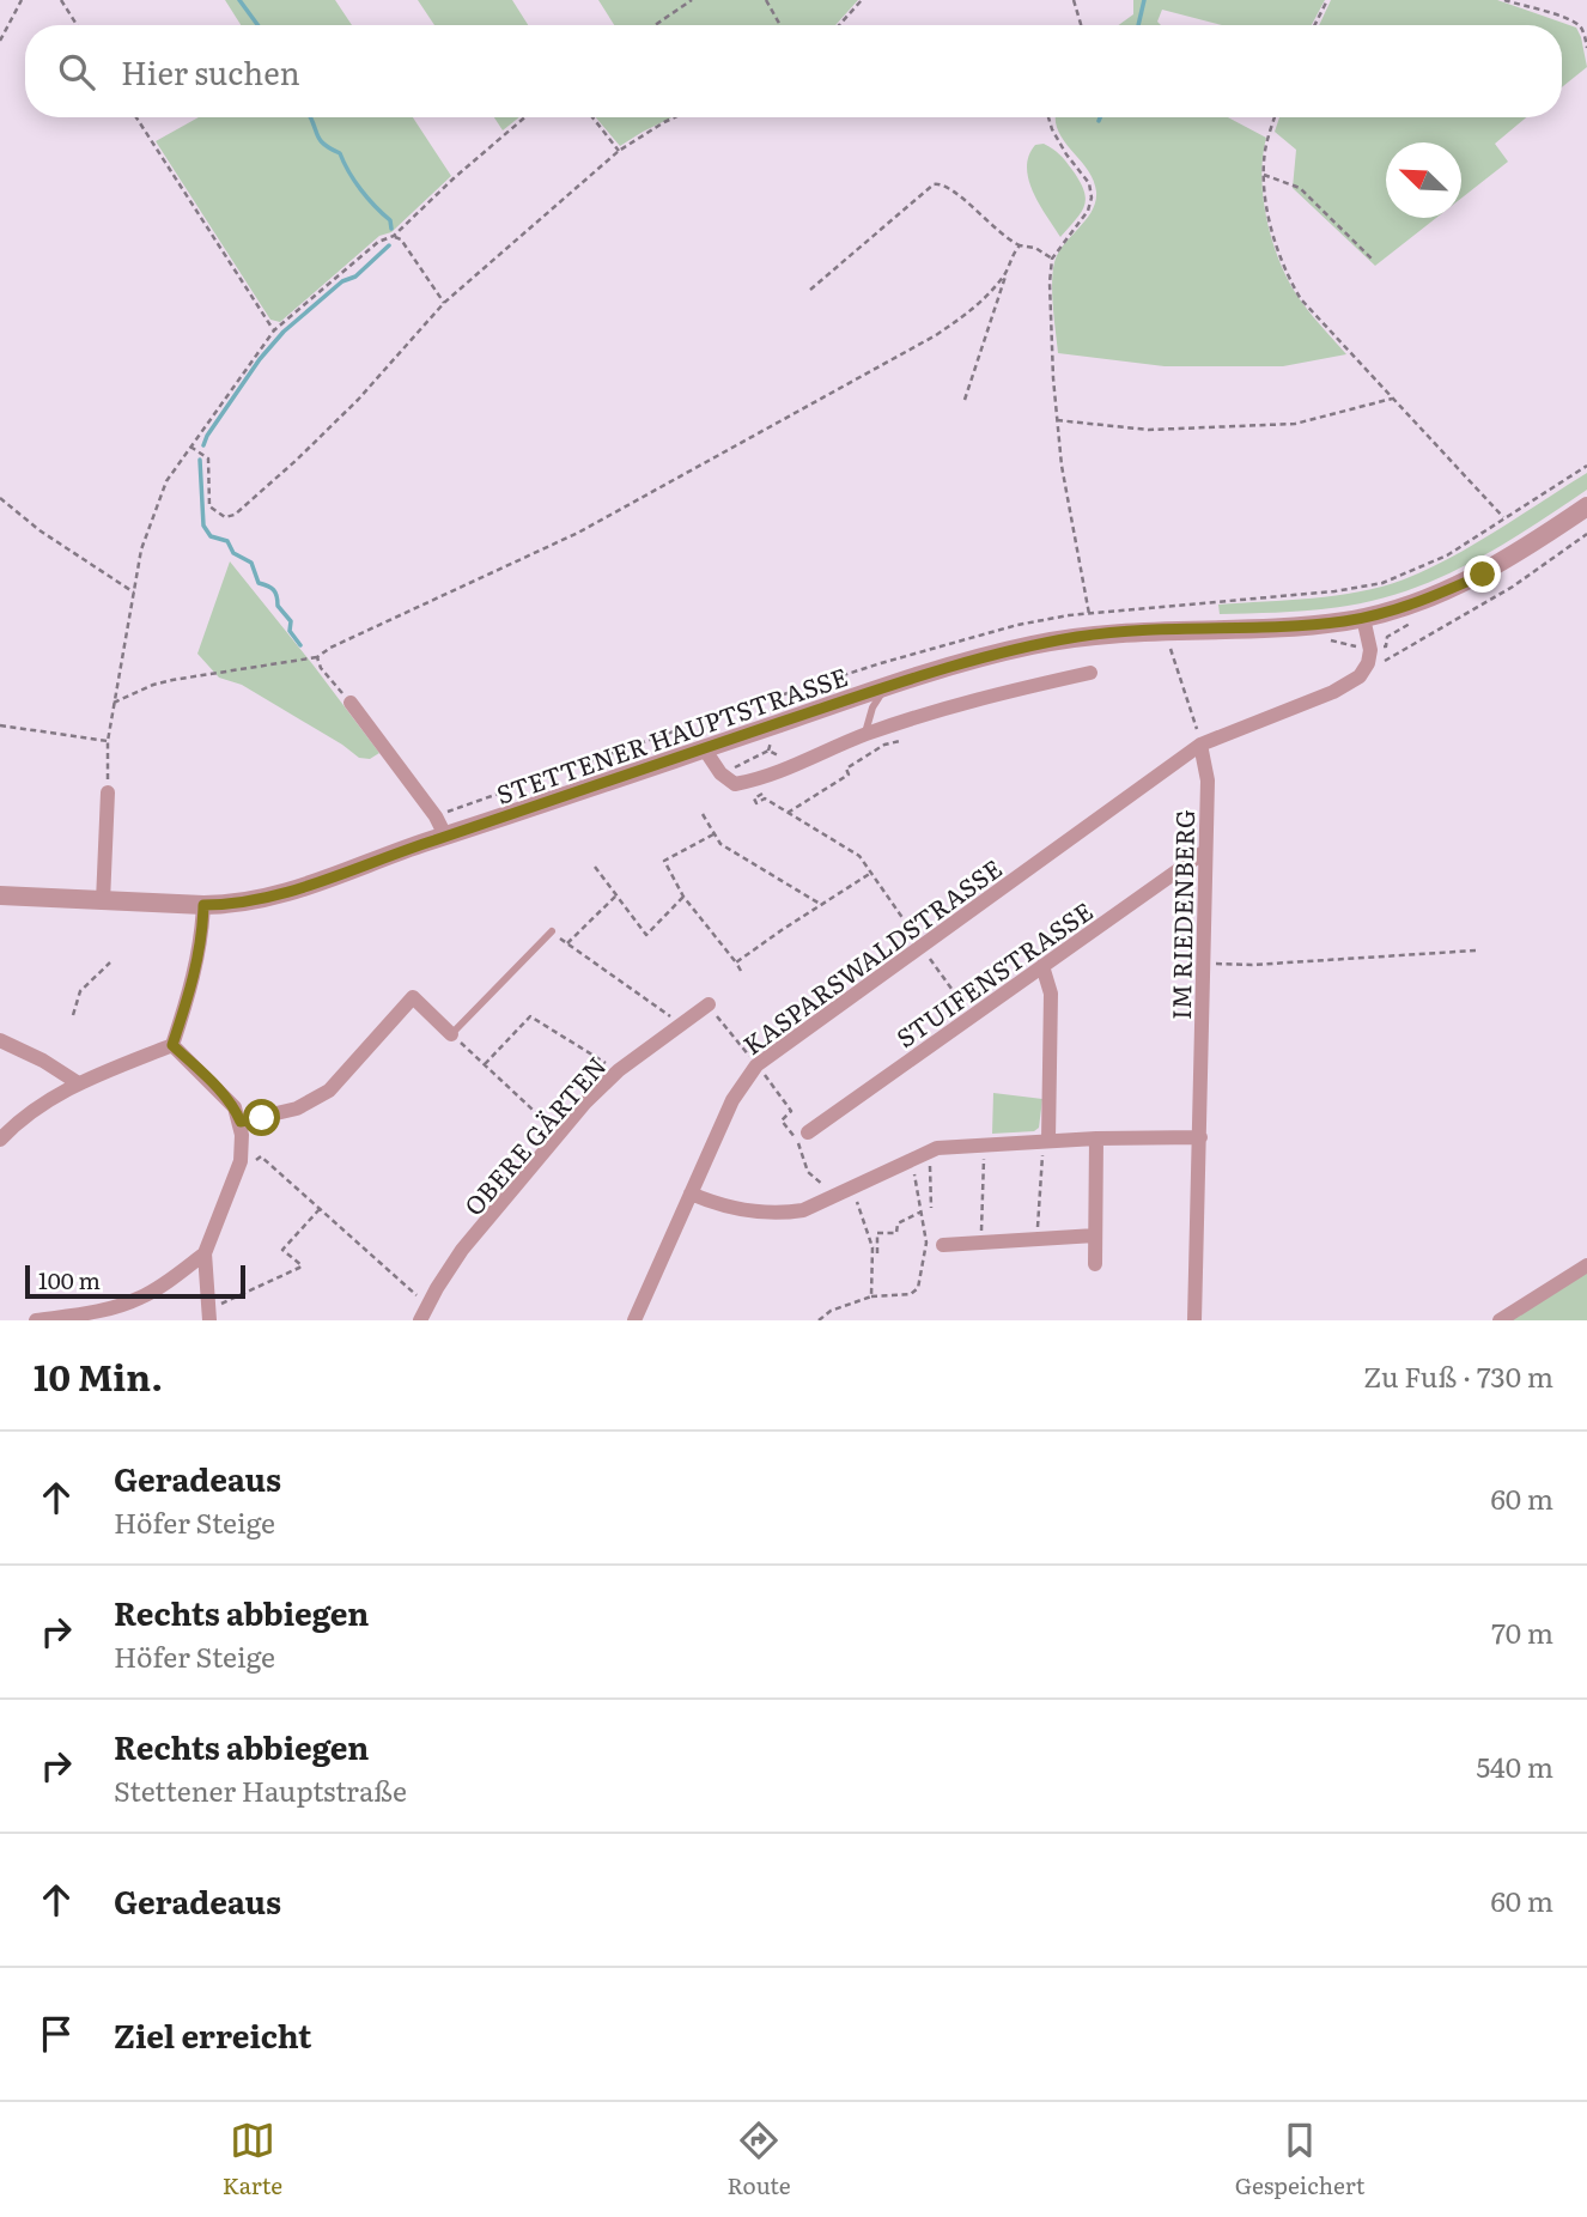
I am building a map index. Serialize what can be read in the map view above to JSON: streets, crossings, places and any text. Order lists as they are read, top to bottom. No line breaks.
{"streets":{"street":["STETTENER HAUPTSTRASSE","IM RIEDENBERG","KASPARSWALDSTRASSE","STUIFENSTRASSE","OBERE GÄRTEN"]},"crossings":[["IM RIEDENBERG","KASPARSWALDSTRASSE"],["IM RIEDENBERG","STUIFENSTRASSE"]],"scale_bar":"100 m","north":"top left","page":{"search":"Hier suchen","scale":"100 m","heading":["10 Min.","Zu Fuß · 730 m"],"list":[["Geradeaus","Höfer Steige","60 m"],["Rechts abbiegen","Höfer Steige","70 m"],["Rechts abbiegen","Stettener Hauptstraße","540 m"],["Geradeaus","60 m"],"Ziel erreicht"],"nav":["Karte","Route","Gespeichert"]}}
